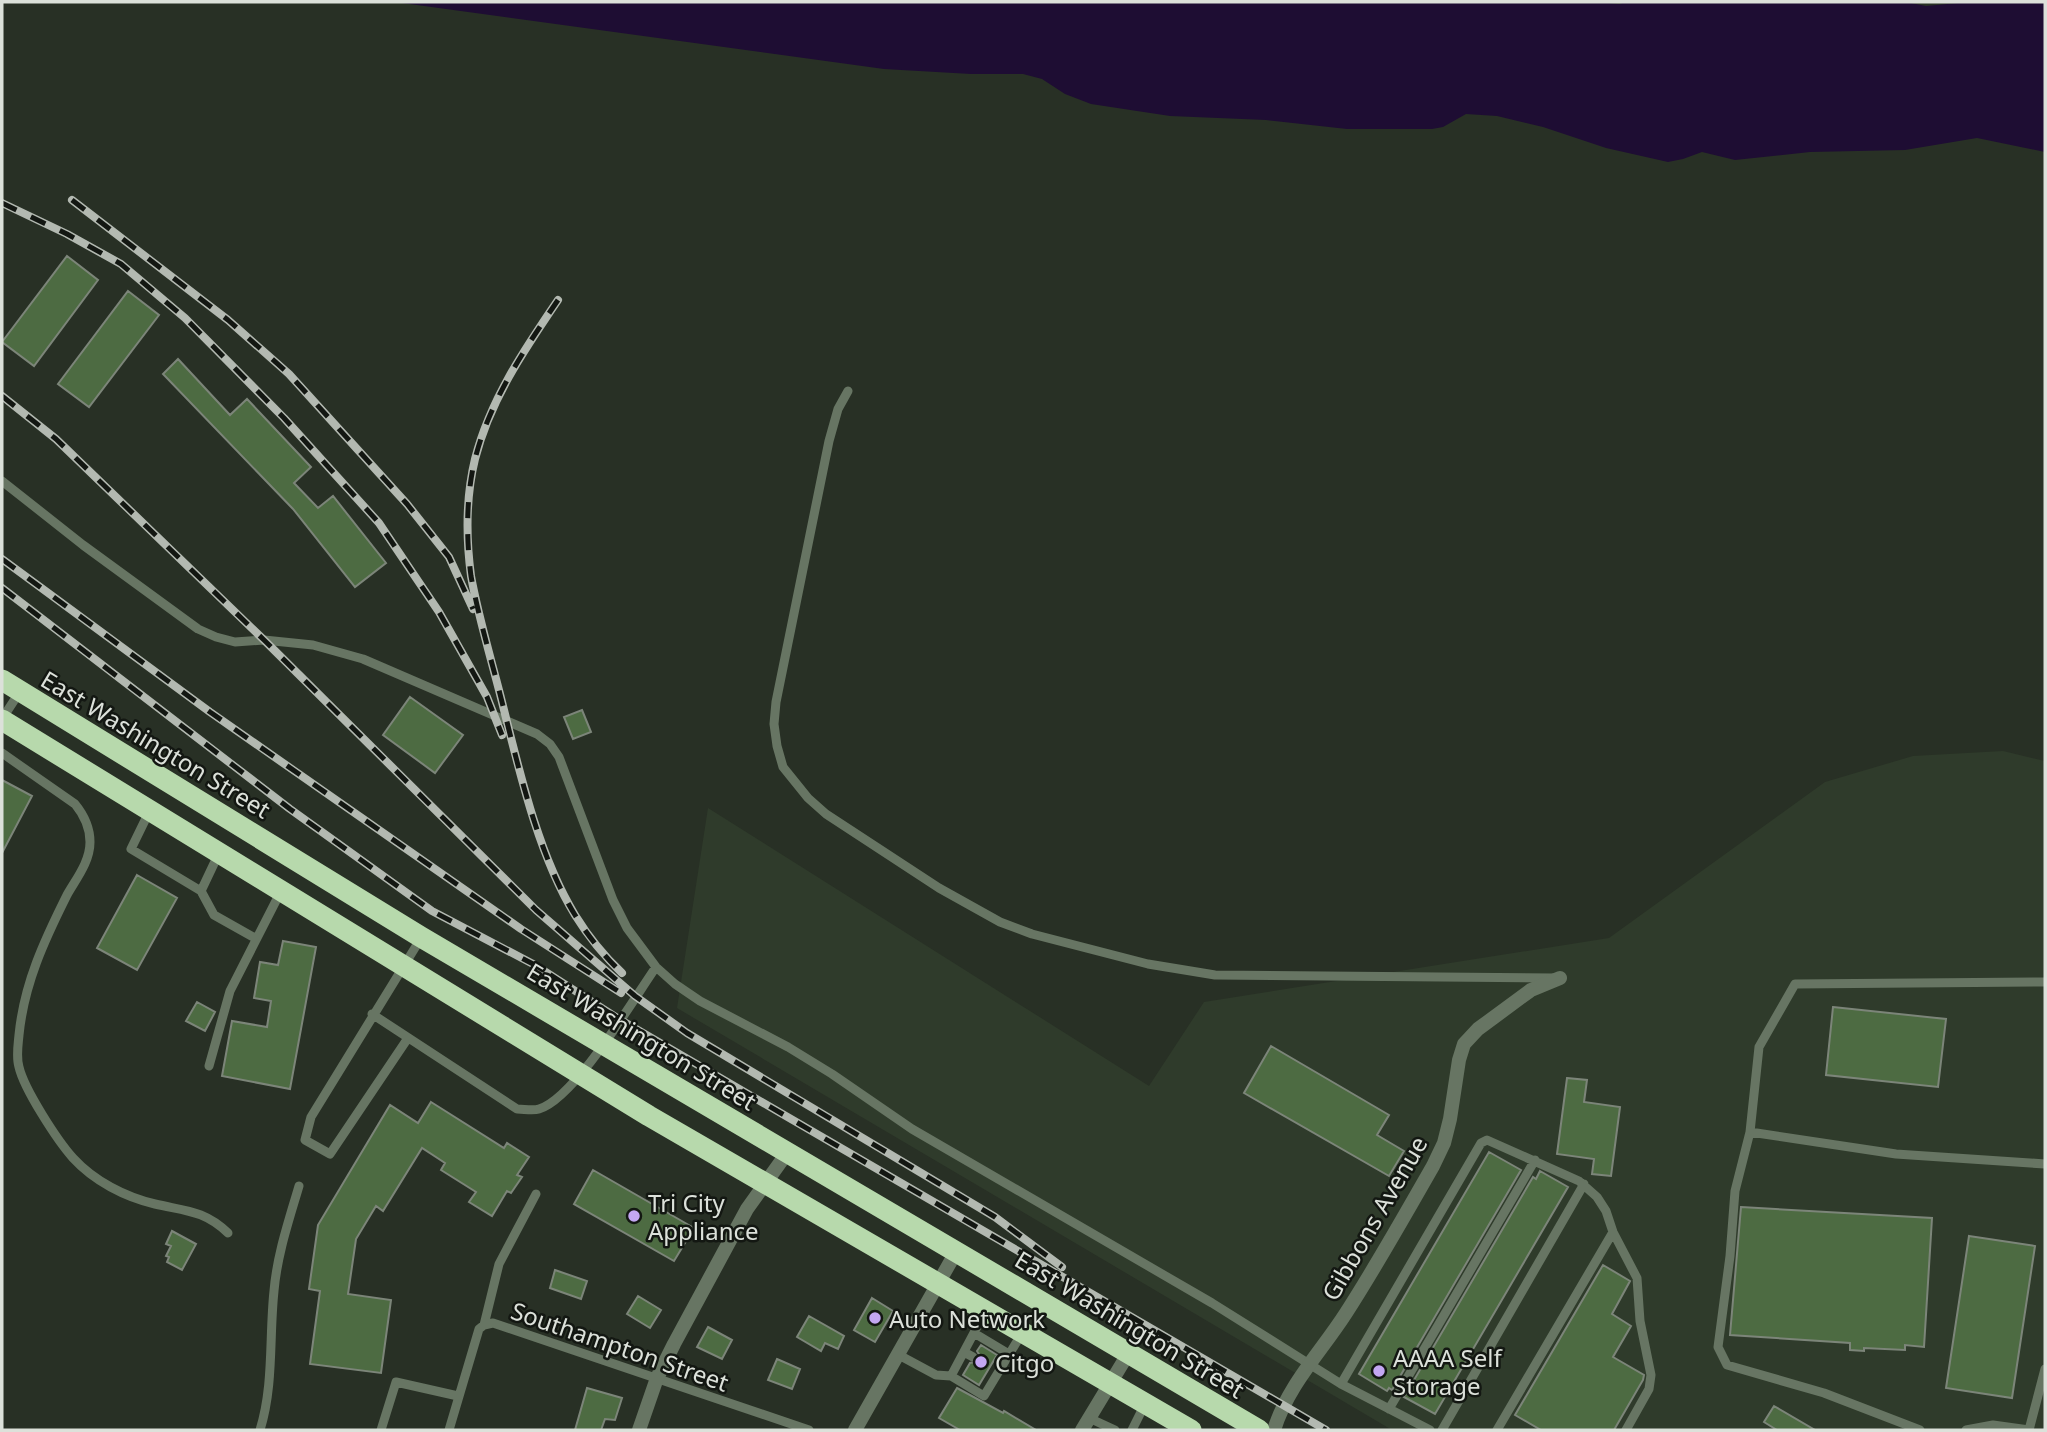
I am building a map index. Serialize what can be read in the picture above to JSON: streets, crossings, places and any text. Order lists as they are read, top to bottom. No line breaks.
{"streets":{"highway":["East Washington Street"],"street":["Gibbons Avenue"],"lane":["Southampton Street"]},"places":["Tri City Appliance","Auto Network","Citgo","AAAA Self Storage"]}
